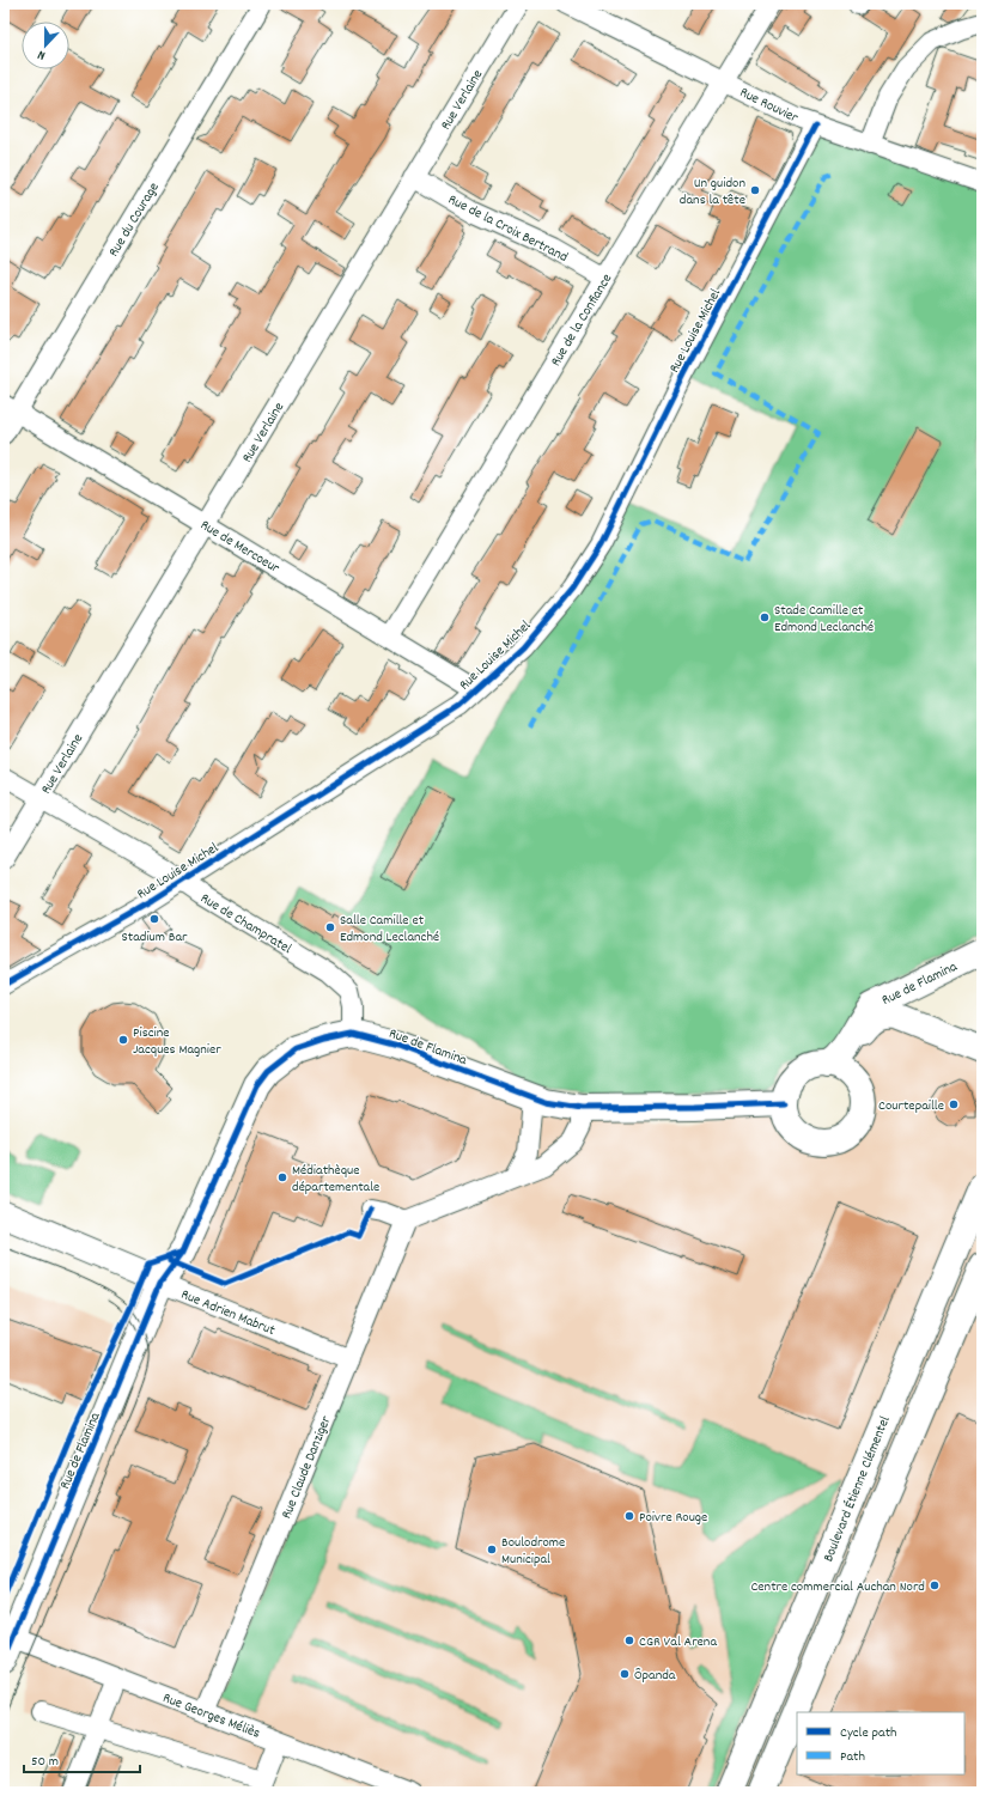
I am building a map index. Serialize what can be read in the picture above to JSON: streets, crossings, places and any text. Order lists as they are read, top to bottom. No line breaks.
{"streets":{"street":["Rue Verlaine","Rue Rouvier","Rue du Courage","Rue de la Croix Bertrand","Rue de la Confiance","Rue Louise Michel","Rue de Mercoeur","Rue de Champratel","Rue de Flamina","Rue Adrien Mabrut","Rue Claude Danziger","Boulevard Étienne Clémentel","Rue Georges Méliès"]},"crossings":[["Rue Verlaine","Rue de la Croix Bertrand"],["Rue Verlaine","Rue de Mercoeur"],["Rue Verlaine","Rue de Champratel"],["Rue Rouvier","Rue de la Confiance"],["Rue Rouvier","Rue Louise Michel"],["Rue du Courage","Rue de Mercoeur"],["Rue de la Croix Bertrand","Rue de la Confiance"],["Rue de la Confiance","Rue de Mercoeur"],["Rue Louise Michel","Rue de Mercoeur"],["Rue Louise Michel","Rue de Champratel"],["Rue de Champratel","Rue de Flamina"],["Rue de Flamina","Rue Adrien Mabrut"],["Rue de Flamina","Rue Georges Méliès"],["Rue Adrien Mabrut","Rue Claude Danziger"],["Rue Claude Danziger","Rue Georges Méliès"]],"places":["Un guidon dans la tête","Stade Camille et Edmond Leclanché","Stadium Bar","Salle Camille et Edmond Leclanché","Piscine Jacques Magnier","Courtepaille","Médiathèque départementale","Poivre Rouge","Boulodrome Municipal","Centre commercial Auchan Nord","CGR Val Arena","Ôpanda"],"legend":["Cycle path","Path"],"scale_bar":"50 m","north":"bottom"}
